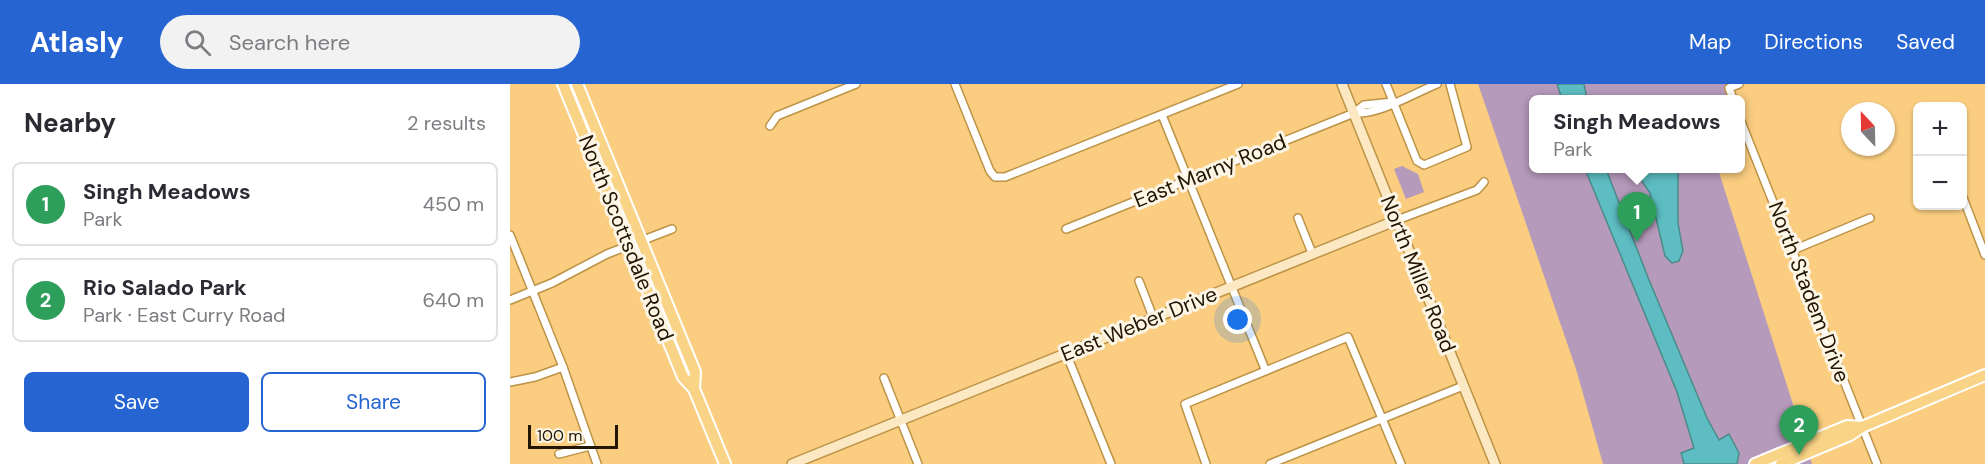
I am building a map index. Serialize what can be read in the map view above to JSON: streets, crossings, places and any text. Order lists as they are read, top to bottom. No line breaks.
{"streets":{"main road":["North Scottsdale Road"],"street":["East Marny Road","North Miller Road","North Stadem Drive","East Weber Drive"]},"crossings":[["East Marny Road","North Miller Road"],["North Miller Road","East Weber Drive"]],"scale_bar":"100 m","north":"top","page":{"header":"Atlasly","search":"Search here","nav":["Map","Directions","Saved"],"heading":["Nearby","2 results"],"popup":["Singh Meadows","Park"],"map_buttons":["+","−"],"list":[{"mark":"1","name":"Singh Meadows","note":"Park","value":"450 m"},{"mark":"2","name":"Rio Salado Park","note":"Park · East Curry Road","value":"640 m"}],"pins":["1","2"],"buttons":["Save","Share"],"scale":"100 m"}}
